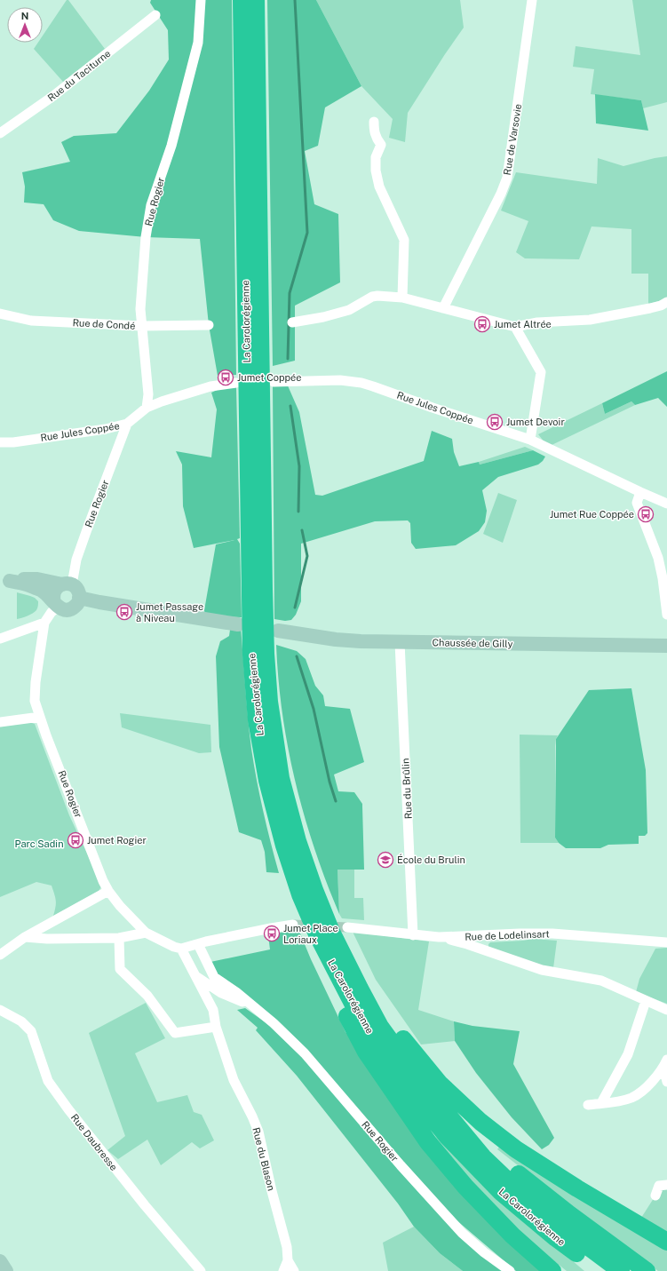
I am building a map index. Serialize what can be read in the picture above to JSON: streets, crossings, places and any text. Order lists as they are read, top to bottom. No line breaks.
{"streets":{"highway":["La Carolorégienne"],"street":["Rue du Taciturne","Rue de Varsovie","Rue Rogier","Rue de Condé","Rue Jules Coppée","Chaussée de Gilly","Rue du Brûlin","Rue de Lodelinsart","Rue Daubresse","Rue du Blason"]},"crossings":[["Rue Rogier","Rue de Condé"],["Rue Rogier","Rue Jules Coppée"],["Rue Rogier","Rue du Blason"],["Chaussée de Gilly","Rue du Brûlin"],["Rue du Brûlin","Rue de Lodelinsart"]],"parks":["Parc Sadin"],"places":{"bus stop":["Jumet Altrée","Jumet Coppée","Jumet Devoir","Jumet Rue Coppée","Jumet Passage à Niveau","Jumet Rogier","Jumet Place Loriaux"],"school or university":["École du Brulin"]},"north":"top"}
